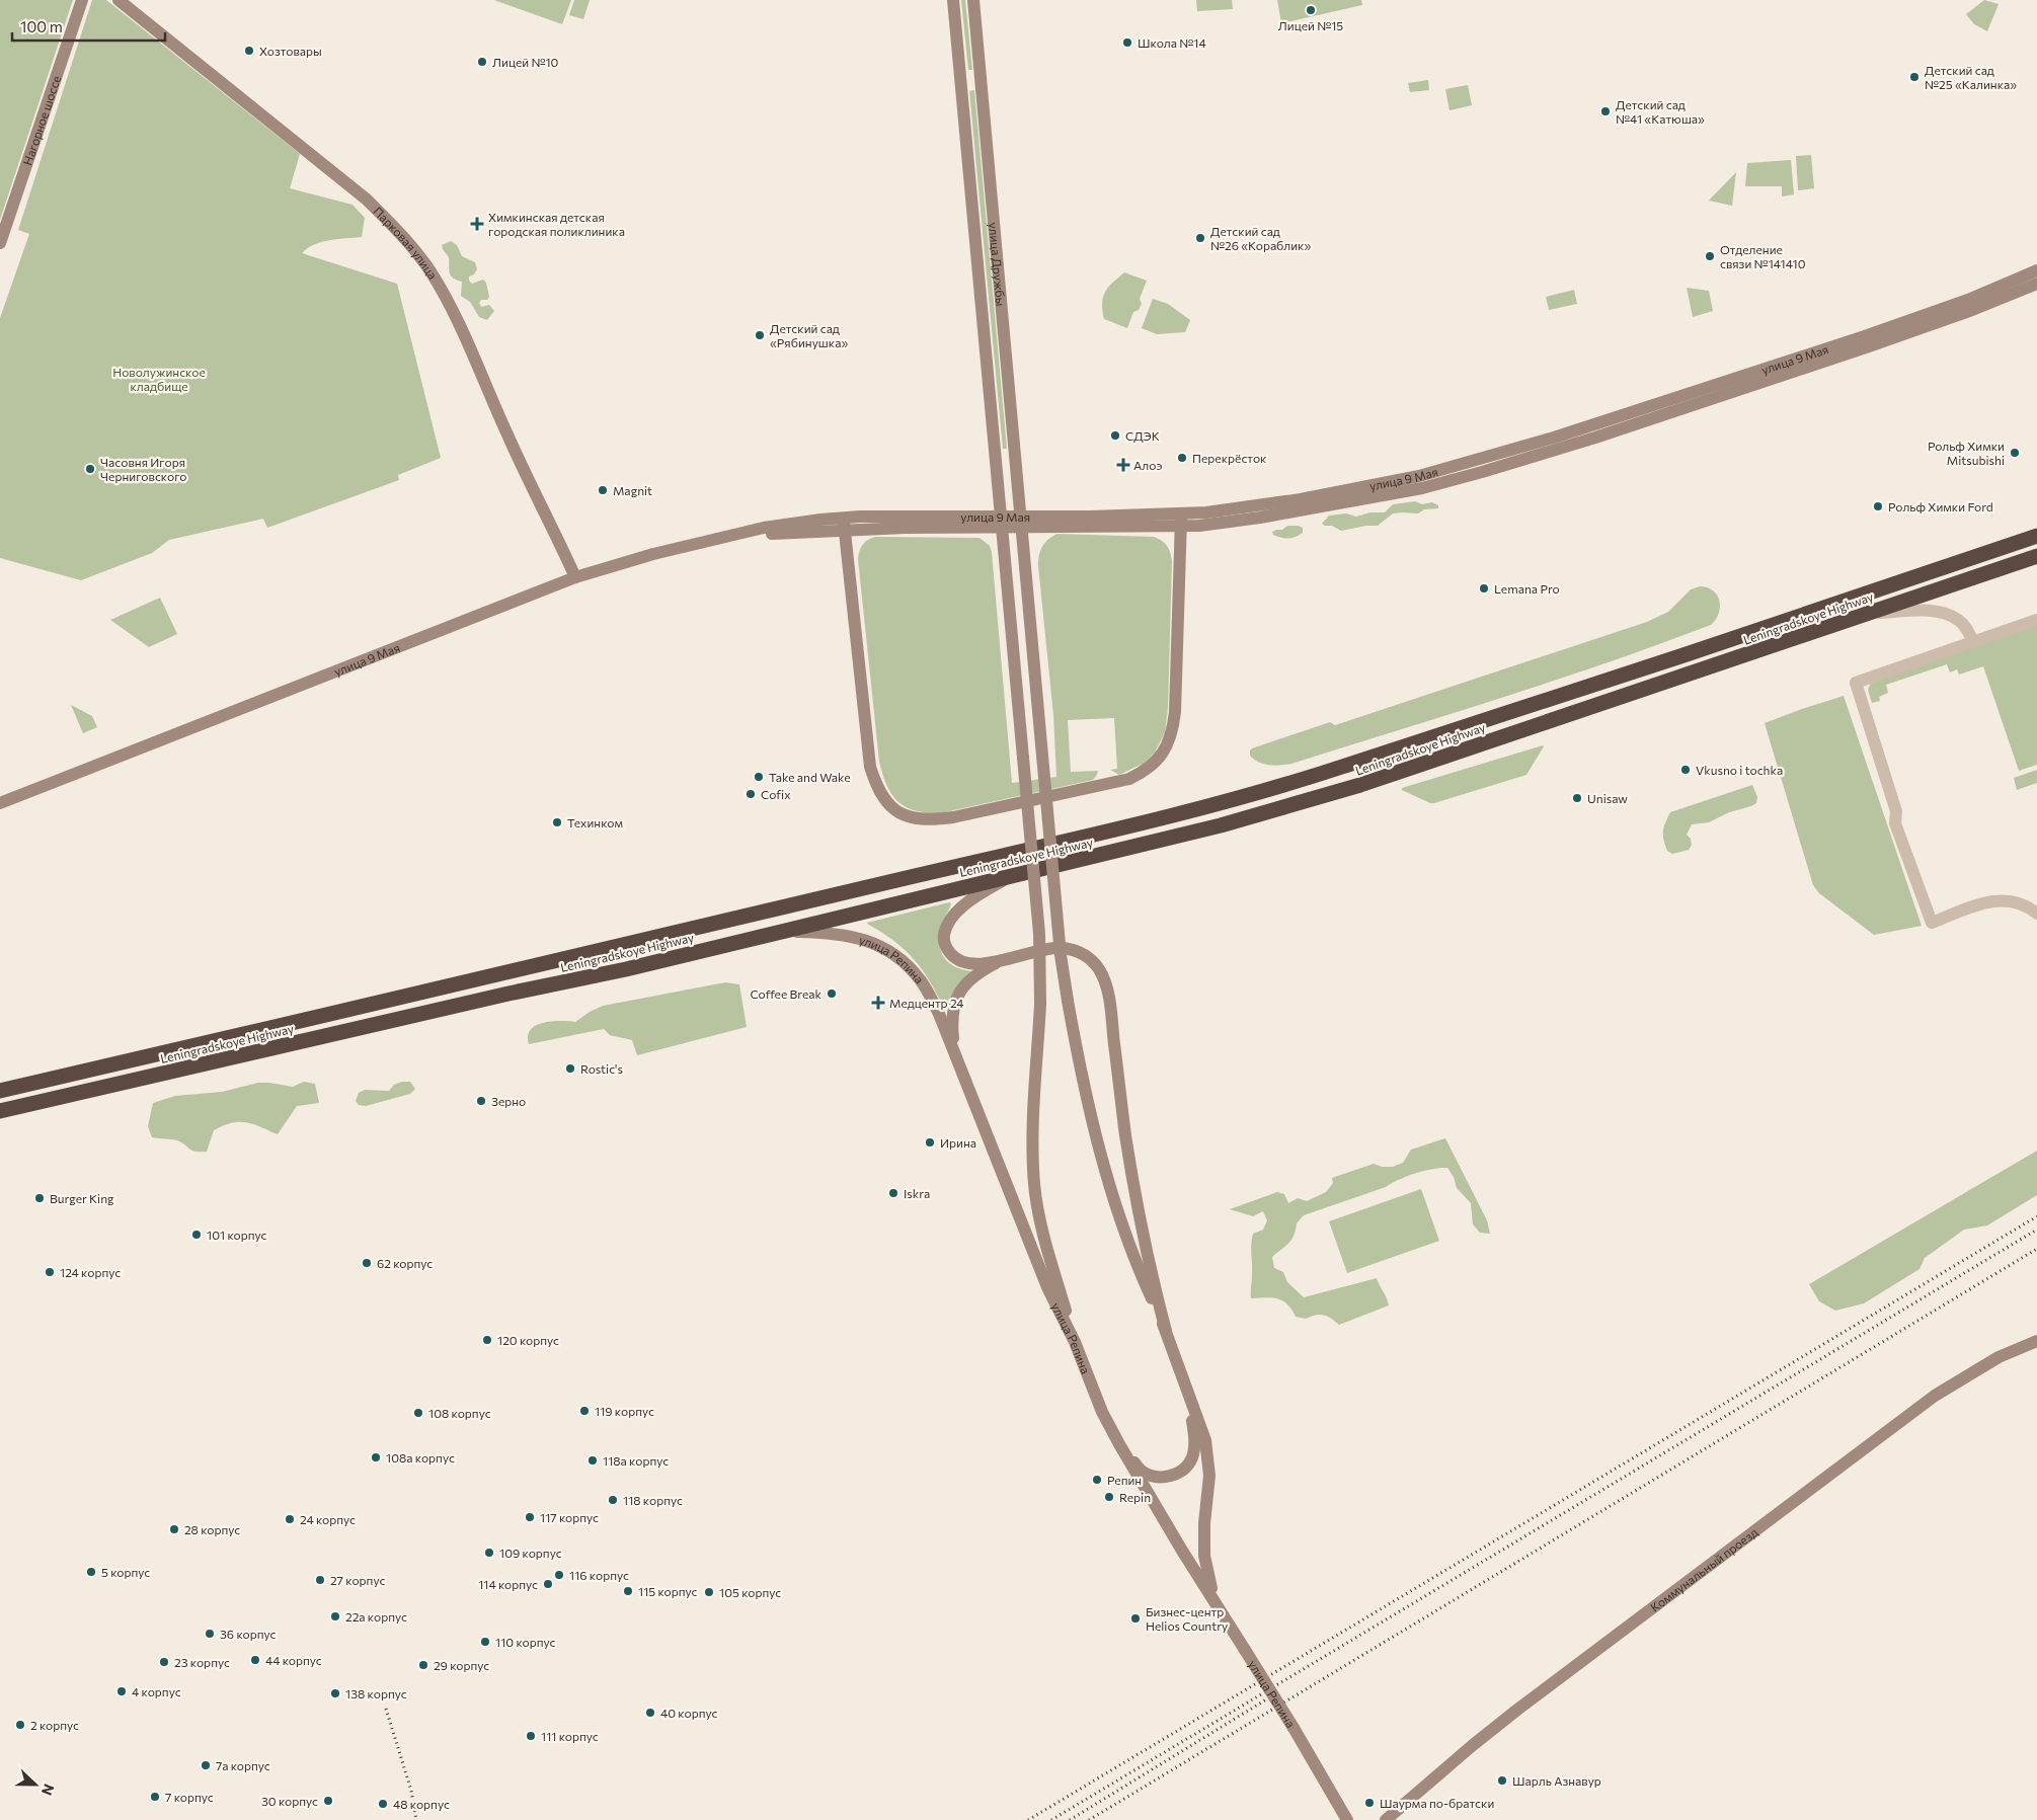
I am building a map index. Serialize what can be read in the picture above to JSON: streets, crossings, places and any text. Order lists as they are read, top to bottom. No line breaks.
{"streets":{"highway":["Leningradskoye Highway"],"street":["Нагорное шоссе","Парковая улица","улица Дружбы","улица 9 Мая","улица Репина","Коммунальный проезд"]},"crossings":[["Парковая улица","улица 9 Мая"],["улица Дружбы","улица 9 Мая"],["улица Дружбы","улица Репина"],["Leningradskoye Highway","улица Репина"]],"parks":["Новолужинское кладбище"],"places":{"other":["Лицей №15","Школа №14","Хозтовары","Лицей №10","Детский сад №25 «Калинка»","Детский сад №41 «Катюша»","Детский сад №26 «Кораблик»","Отделение связи №141410","Детский сад «Рябинушка»","СДЭК","Рольф Химки Mitsubishi","Перекрёсток","Часовня Игоря Черниговского","Magnit","Рольф Химки Ford","Lemana Pro","Vkusno i tochka","Take and Wake","Cofix","Unisaw","Техинком","Coffee Break","Rostic's","Зерно","Ирина","Iskra","Burger King","101 корпус","62 корпус","124 корпус","120 корпус","119 корпус","108 корпус","108а корпус","118а корпус","Репин","Repin","118 корпус","117 корпус","24 корпус","28 корпус","109 корпус","5 корпус","116 корпус","27 корпус","114 корпус","115 корпус","105 корпус","22а корпус","Бизнес-центр Helios Country","36 корпус","110 корпус","44 корпус","23 корпус","29 корпус","4 корпус","138 корпус","40 корпус","2 корпус","111 корпус","7а корпус","Шарль Азнавур","7 корпус","30 корпус","Шаурма по-братски","48 корпус"],"health":["Химкинская детская городская поликлиника","Алоэ","Медцентр 24"]},"scale_bar":"100 m","north":"right"}
